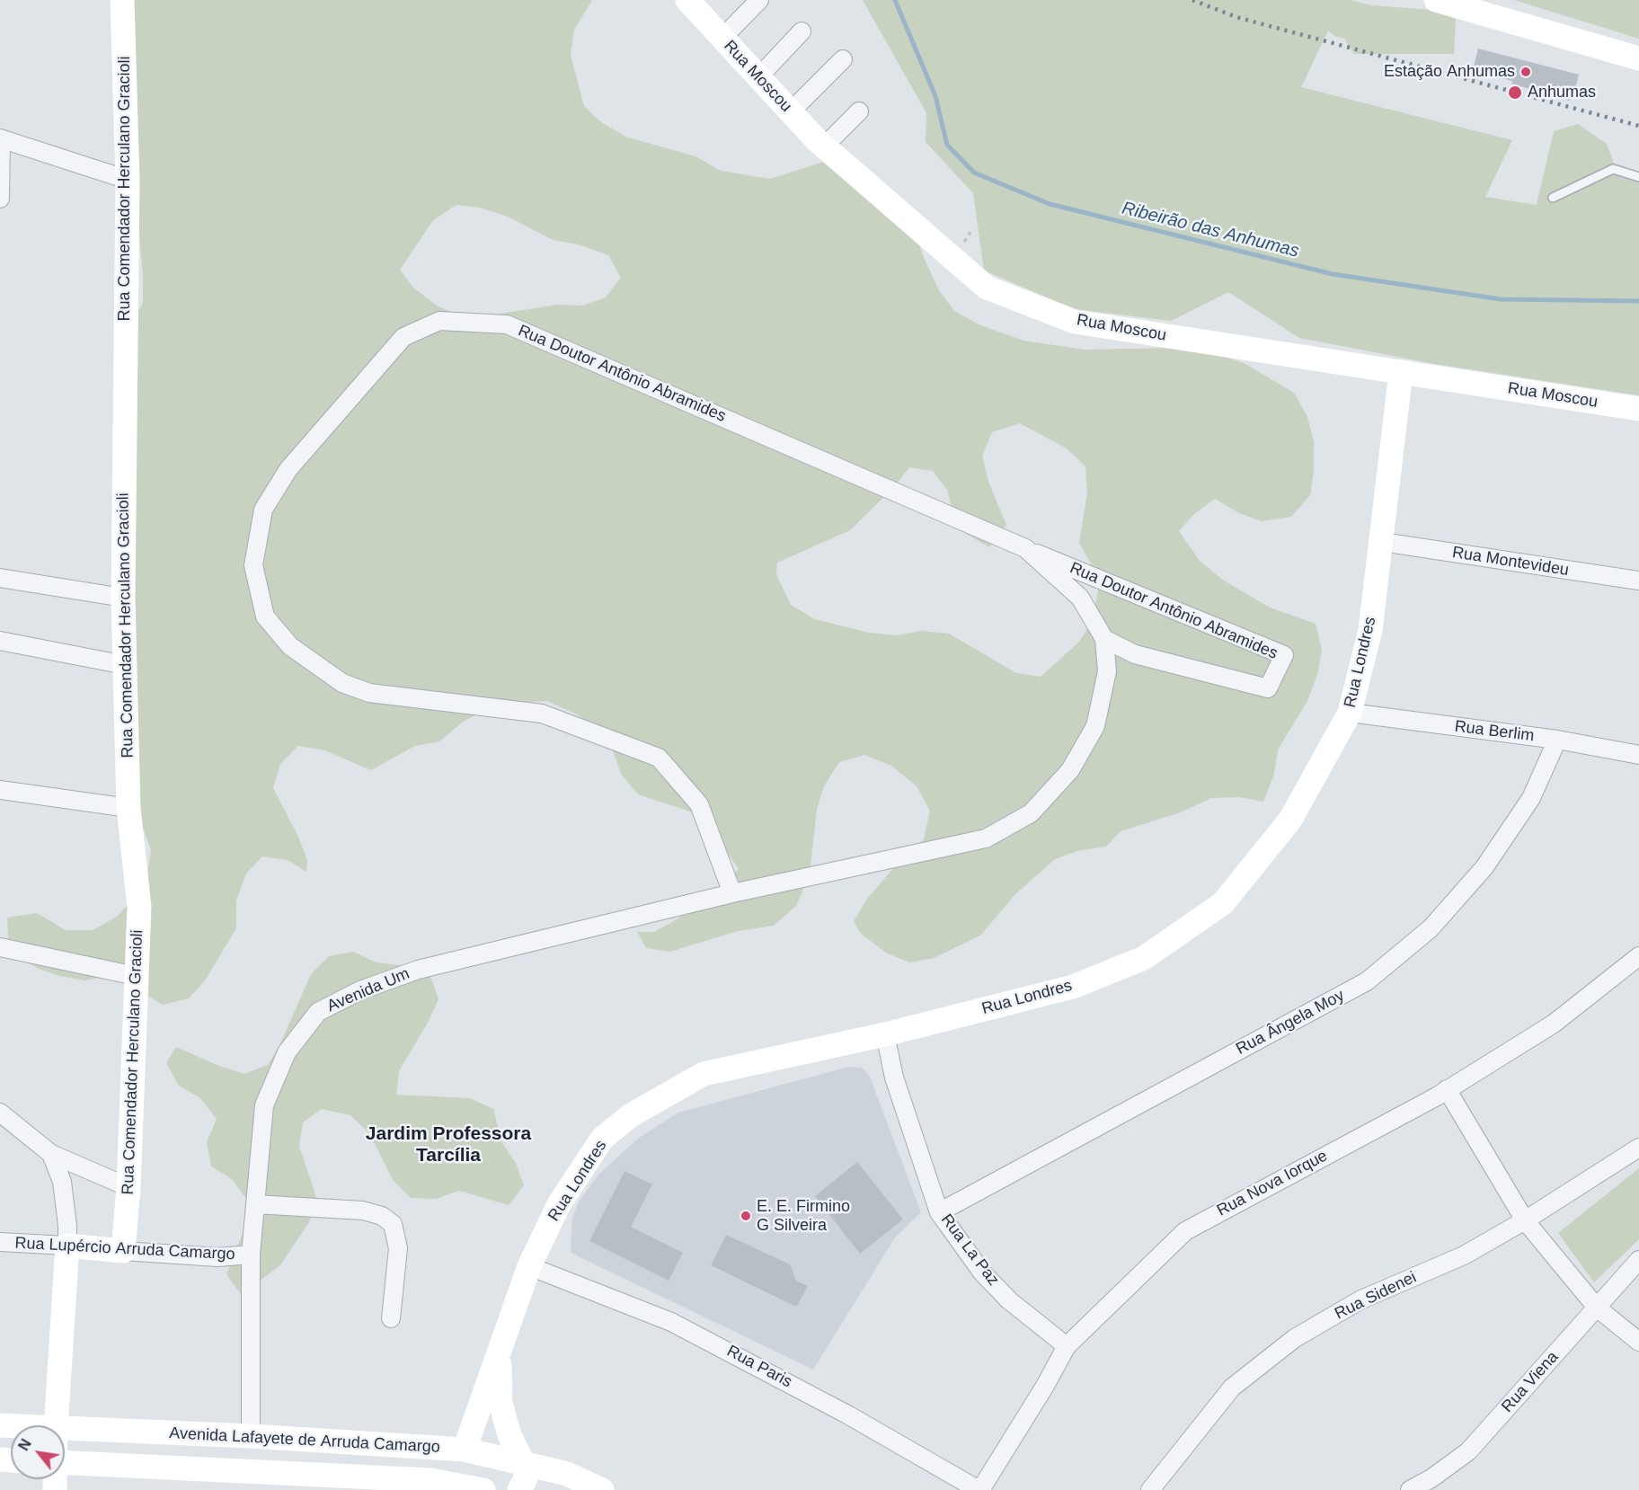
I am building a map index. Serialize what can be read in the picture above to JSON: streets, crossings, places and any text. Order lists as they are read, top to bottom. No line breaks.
{"streets":{"street":["Rua Moscou","Rua Comendador Herculano Gracioli","Rua Doutor Antônio Abramides","Rua Montevideu","Rua Londres","Rua Berlim","Avenida Um","Rua Ângela Moy","Rua Nova Iorque","Rua Lupércio Arruda Camargo","Rua La Paz","Rua Sidenei","Rua Paris","Rua Viena","Avenida Lafayete de Arruda Camargo"]},"crossings":[["Rua Moscou","Rua Londres"],["Rua Comendador Herculano Gracioli","Rua Lupércio Arruda Camargo"],["Rua Doutor Antônio Abramides","Avenida Um"],["Rua Montevideu","Rua Londres"],["Rua Londres","Rua Berlim"],["Rua Londres","Rua La Paz"],["Rua Londres","Rua Paris"],["Rua Londres","Avenida Lafayete de Arruda Camargo"],["Rua Berlim","Rua Ângela Moy"],["Avenida Um","Rua Lupércio Arruda Camargo"],["Avenida Um","Avenida Lafayete de Arruda Camargo"],["Rua Ângela Moy","Rua La Paz"],["Rua Nova Iorque","Rua La Paz"],["Rua Nova Iorque","Rua Paris"]],"districts":["Jardim Professora Tarcília"],"water":["Ribeirão das Anhumas"],"places":["Estação Anhumas","Anhumas","E. E. Firmino G Silveira"],"north":"top left"}
